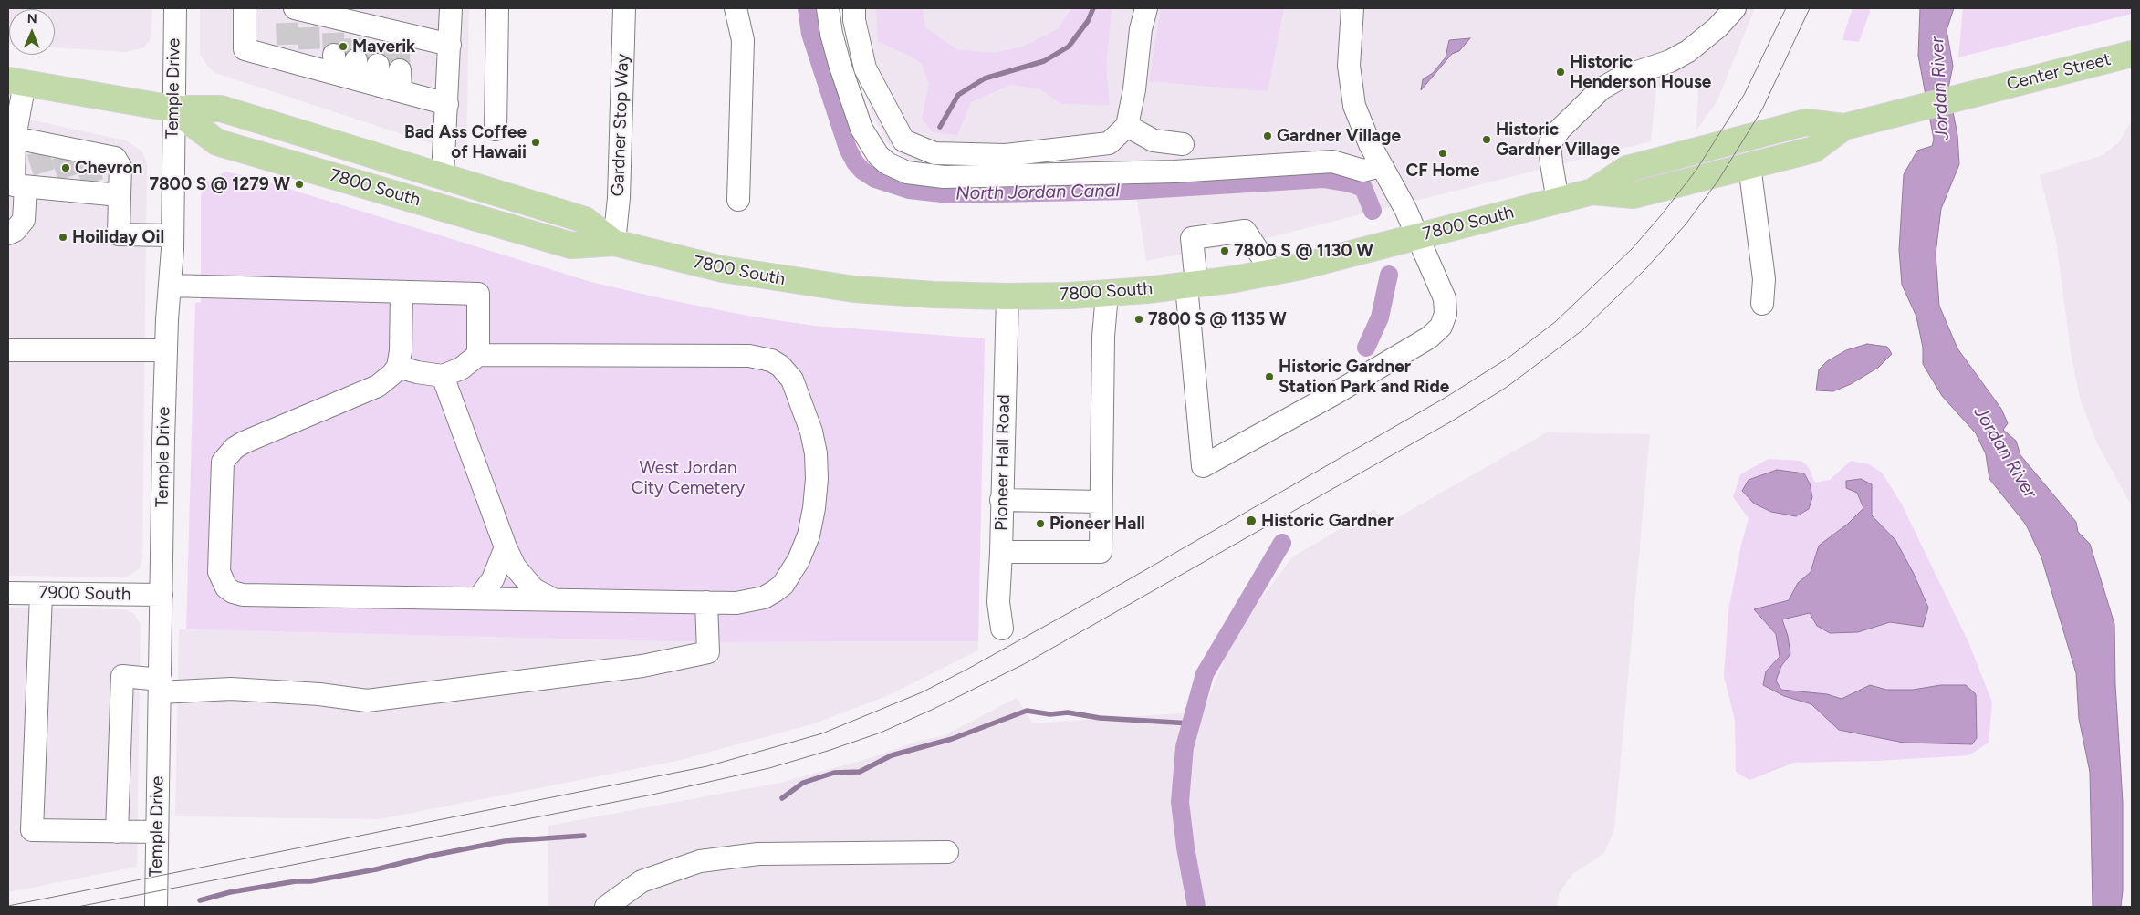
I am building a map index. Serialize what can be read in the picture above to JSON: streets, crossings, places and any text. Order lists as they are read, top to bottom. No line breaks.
{"streets":{"main road":["Center Street","7800 South"],"street":["Temple Drive","Gardner Stop Way","Pioneer Hall Road","7900 South"]},"crossings":[["Center Street","7800 South"],["Temple Drive","7800 South"],["Temple Drive","7900 South"],["Gardner Stop Way","7800 South"],["7800 South","Pioneer Hall Road"]],"water":["Jordan River","North Jordan Canal"],"parks":["West Jordan City Cemetery"],"places":["Maverik","Historic Henderson House","Gardner Village","Historic Gardner Village","Bad Ass Coffee of Hawaii","CF Home","Chevron","7800 S @ 1279 W","Hoiliday Oil","7800 S @ 1130 W","7800 S @ 1135 W","Historic Gardner Station Park and Ride","Historic Gardner","Pioneer Hall"],"north":"top"}
